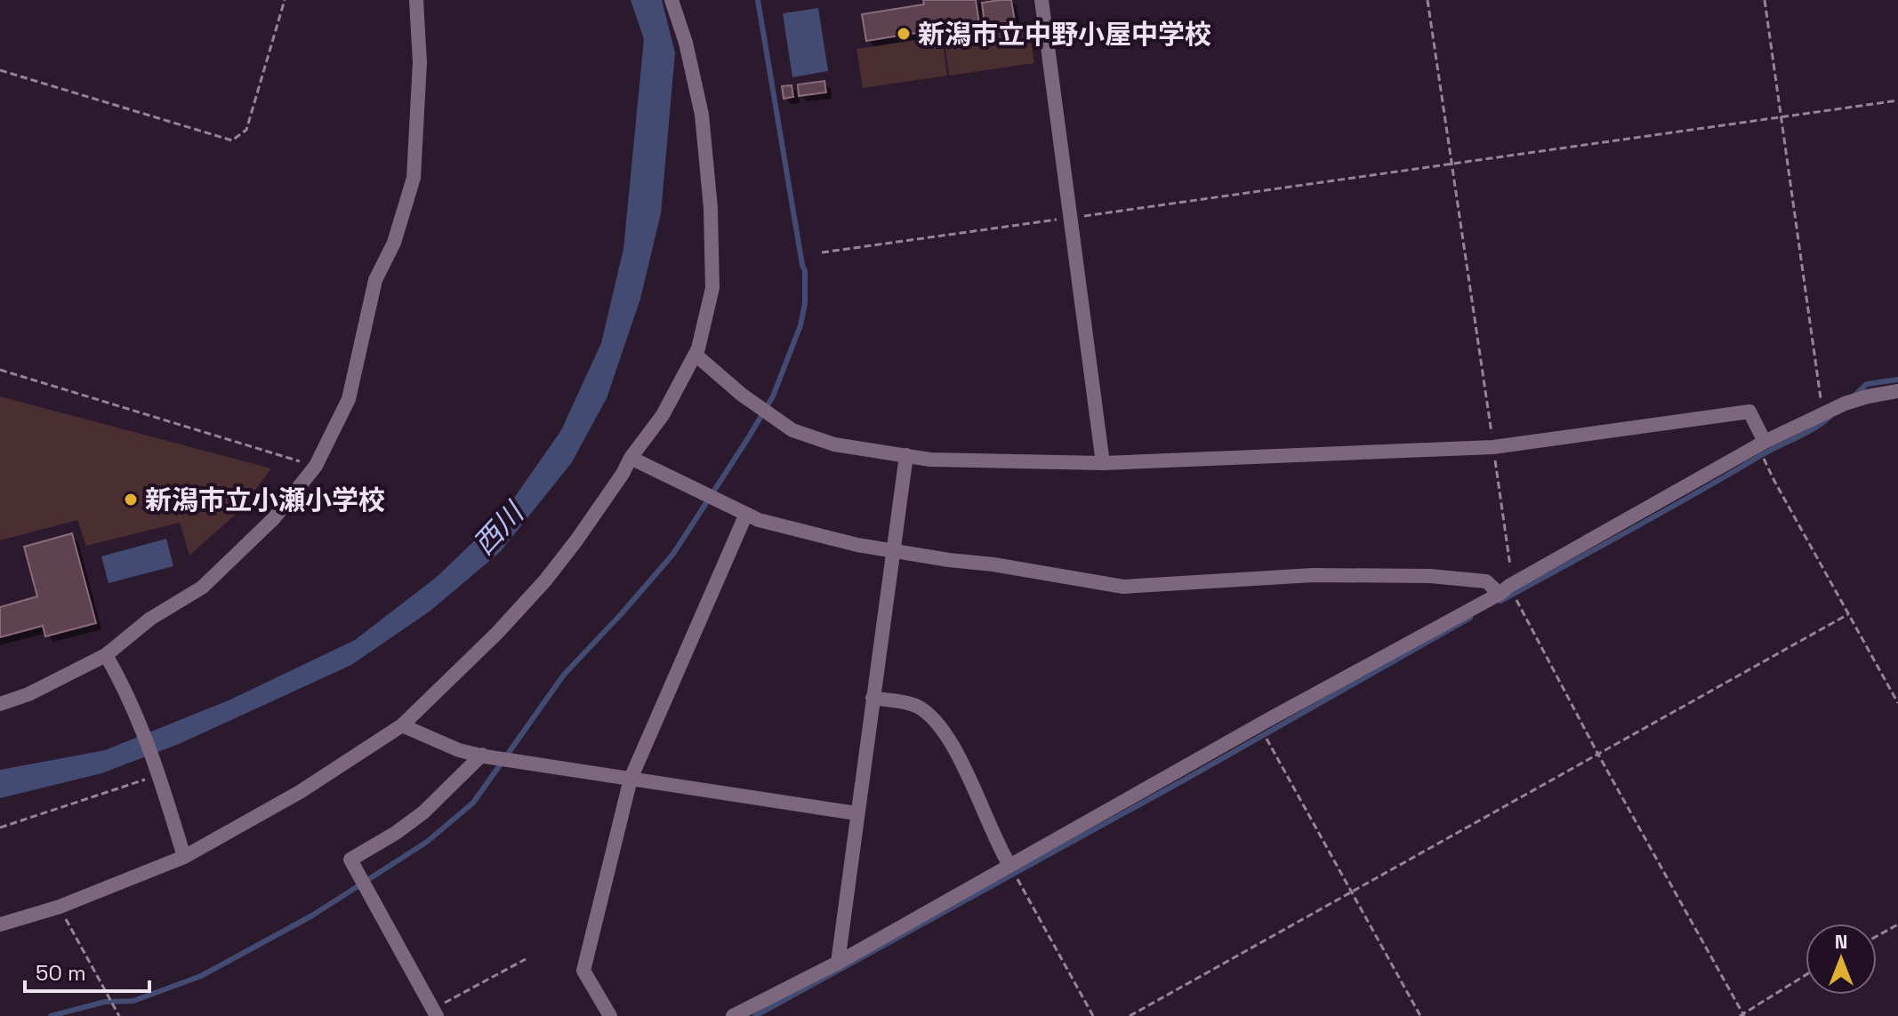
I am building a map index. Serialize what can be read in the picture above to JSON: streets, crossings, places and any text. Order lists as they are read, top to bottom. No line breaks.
{"water":["西川"],"places":["新潟市立中野小屋中学校","新潟市立小瀬小学校"],"scale_bar":"50 m","north":"top"}
